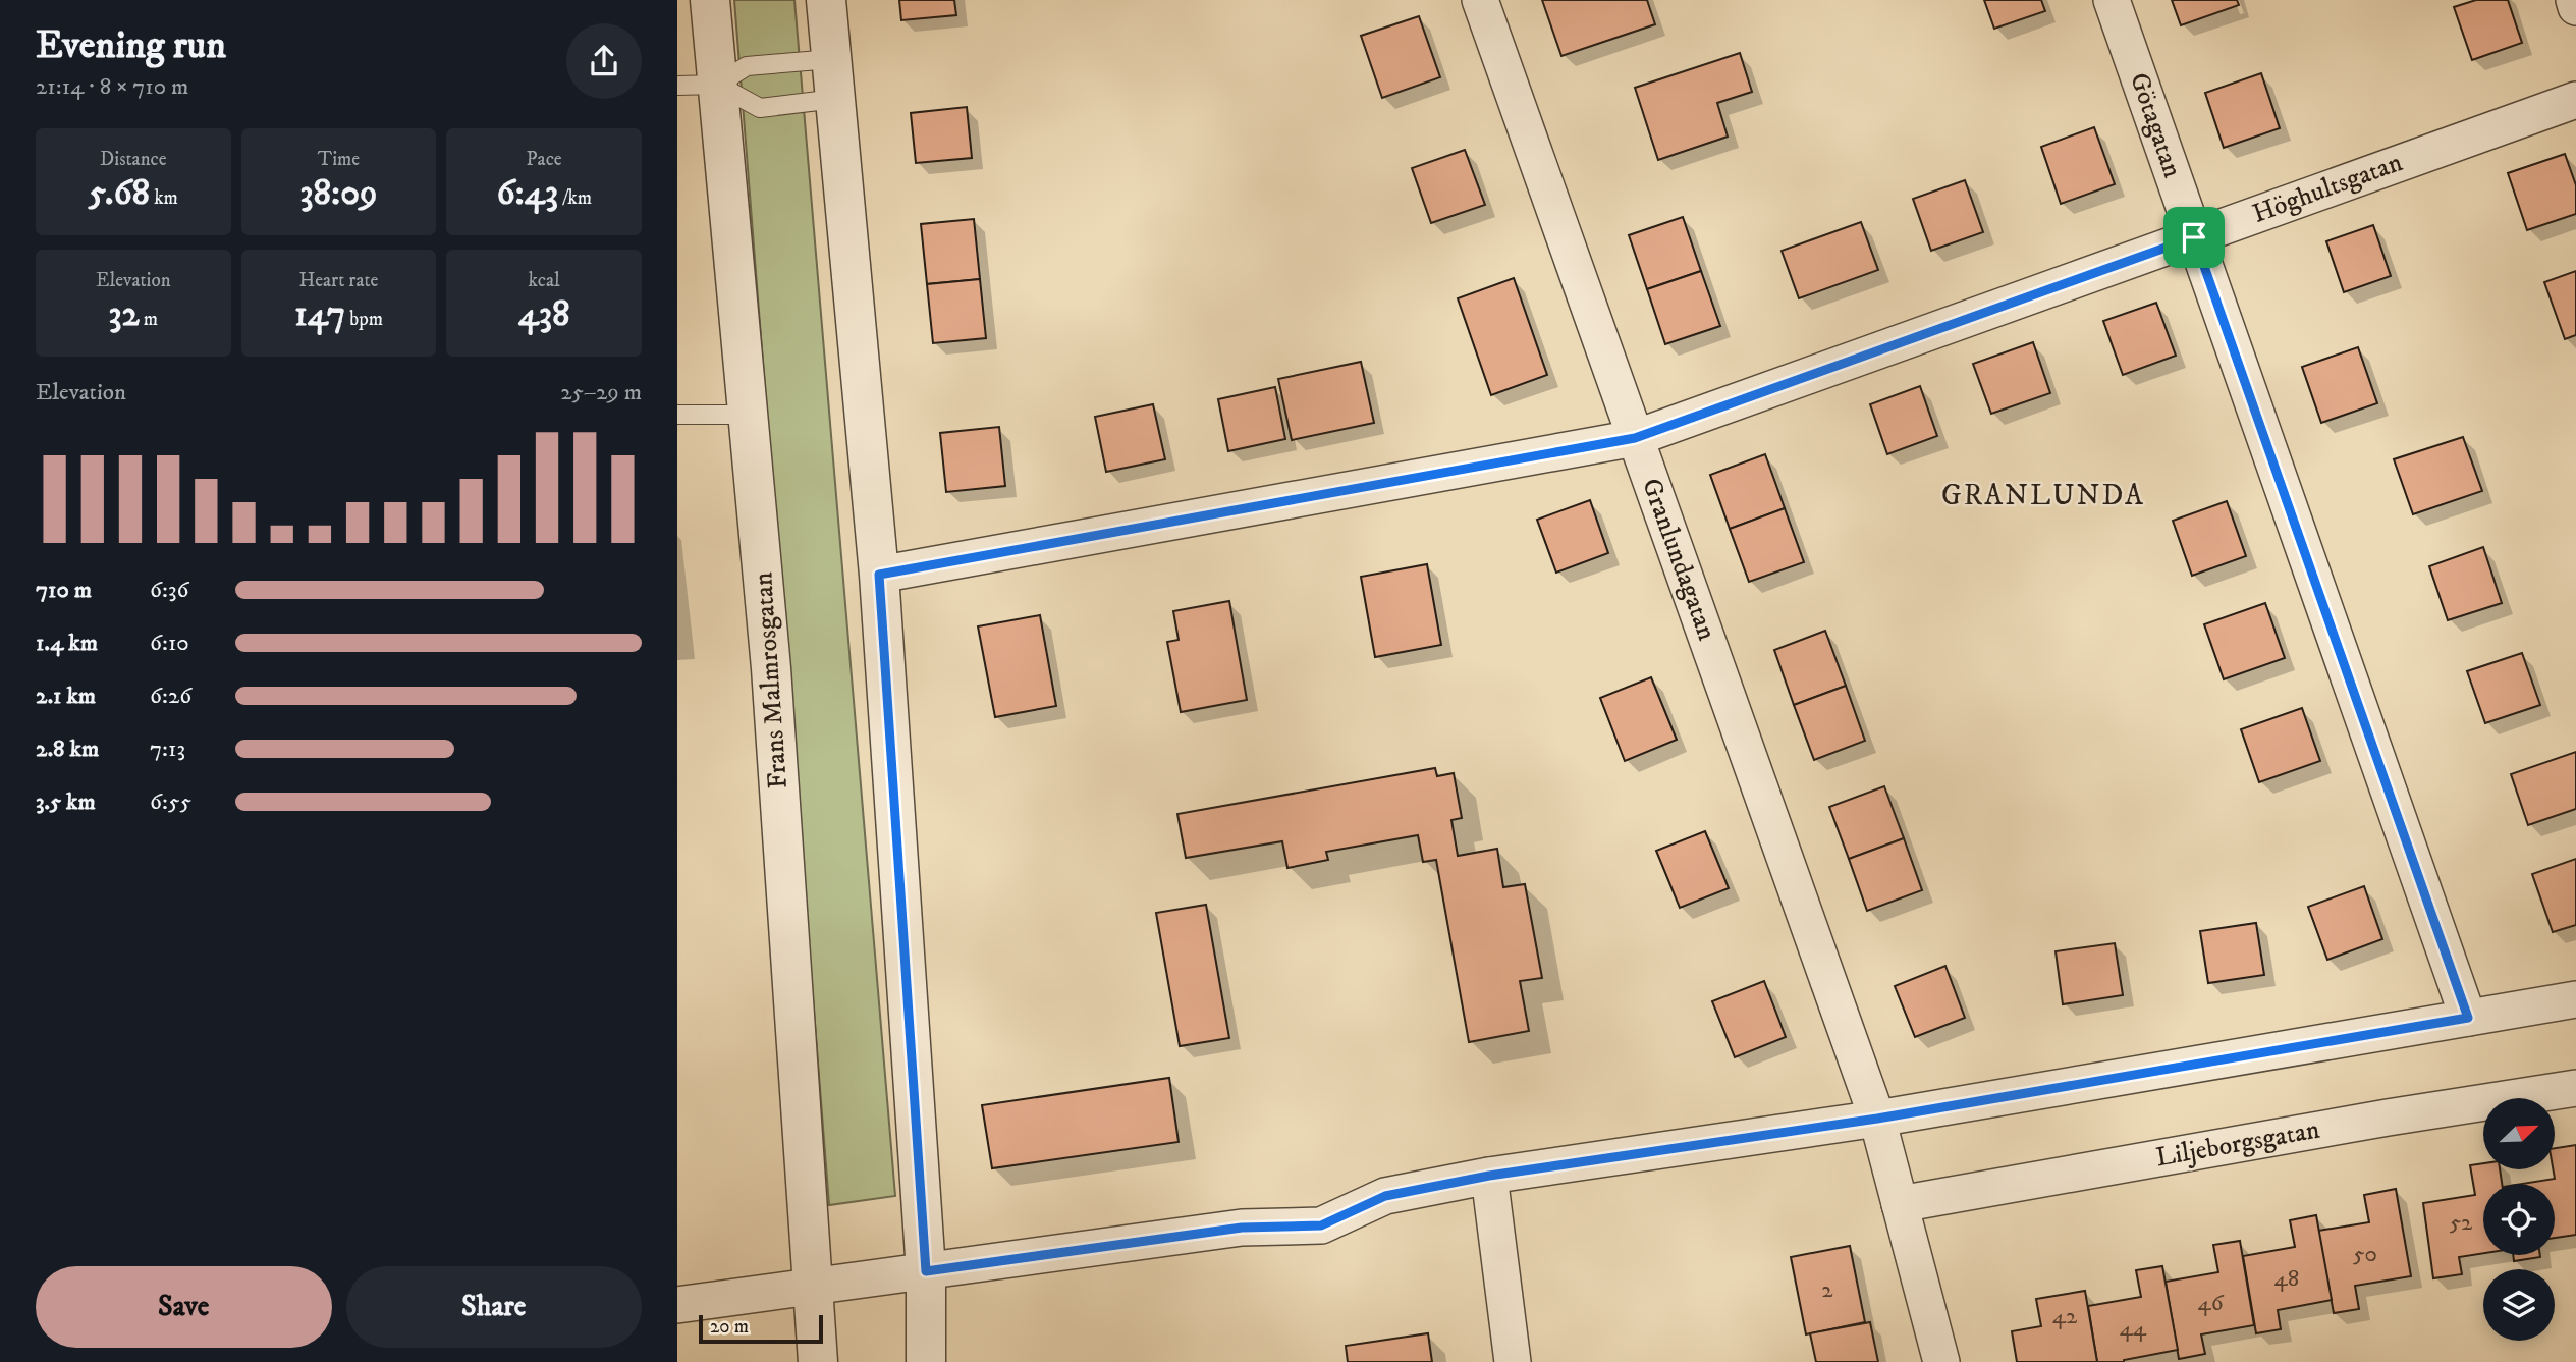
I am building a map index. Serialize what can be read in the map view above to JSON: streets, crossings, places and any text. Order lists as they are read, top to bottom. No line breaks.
{"streets":{"street":["Götagatan","Höghultsgatan","Granlundagatan","Frans Malmrosgatan","Liljeborgsgatan"]},"crossings":[["Götagatan","Höghultsgatan"],["Höghultsgatan","Granlundagatan"],["Granlundagatan","Liljeborgsgatan"]],"districts":["GRANLUNDA"],"house_numbers":["52","50","48","2","46","42","44"],"scale_bar":"20 m","north":"top right","page":{"heading":["Evening run","21:14 · 8 × 710 m"],"stats":[["Distance","5.68 km"],["Time","38:09"],["Pace","6:43 /km"],["Elevation","32 m"],["Heart rate","147 bpm"],["kcal","438"]],"chart":["Elevation","25–29 m"],"list":[{"name":"710 m","note":"6:36"},{"name":"1.4 km","note":"6:10"},{"name":"2.1 km","note":"6:26"},{"name":"2.8 km","note":"7:13"},{"name":"3.5 km","note":"6:55"}],"buttons":["Save","Share"],"scale":"20 m"}}
